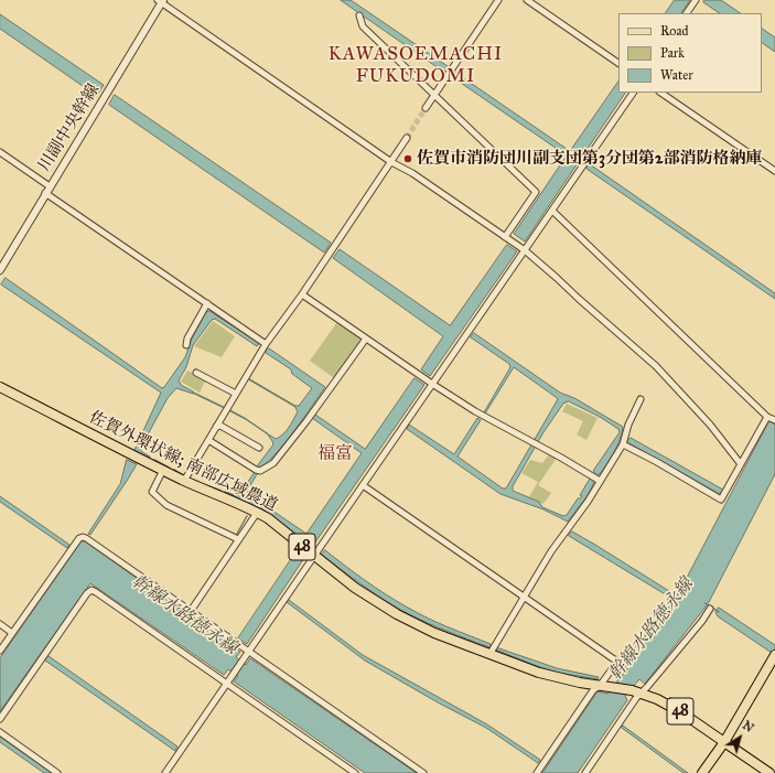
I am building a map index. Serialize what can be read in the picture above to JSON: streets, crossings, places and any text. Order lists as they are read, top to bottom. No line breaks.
{"streets":{"main road":["佐賀外環状線; 南部広域農道","48"],"street":["川副中央幹線"]},"crossings":[["佐賀外環状線; 南部広域農道","48"]],"districts":["KAWASOEMACHI FUKUDOMI","福富"],"water":["幹線水路徳永線"],"places":["佐賀市消防団川副支団第3分団第2部消防格納庫"],"legend":["Road","Park","Water"],"north":"top right"}
